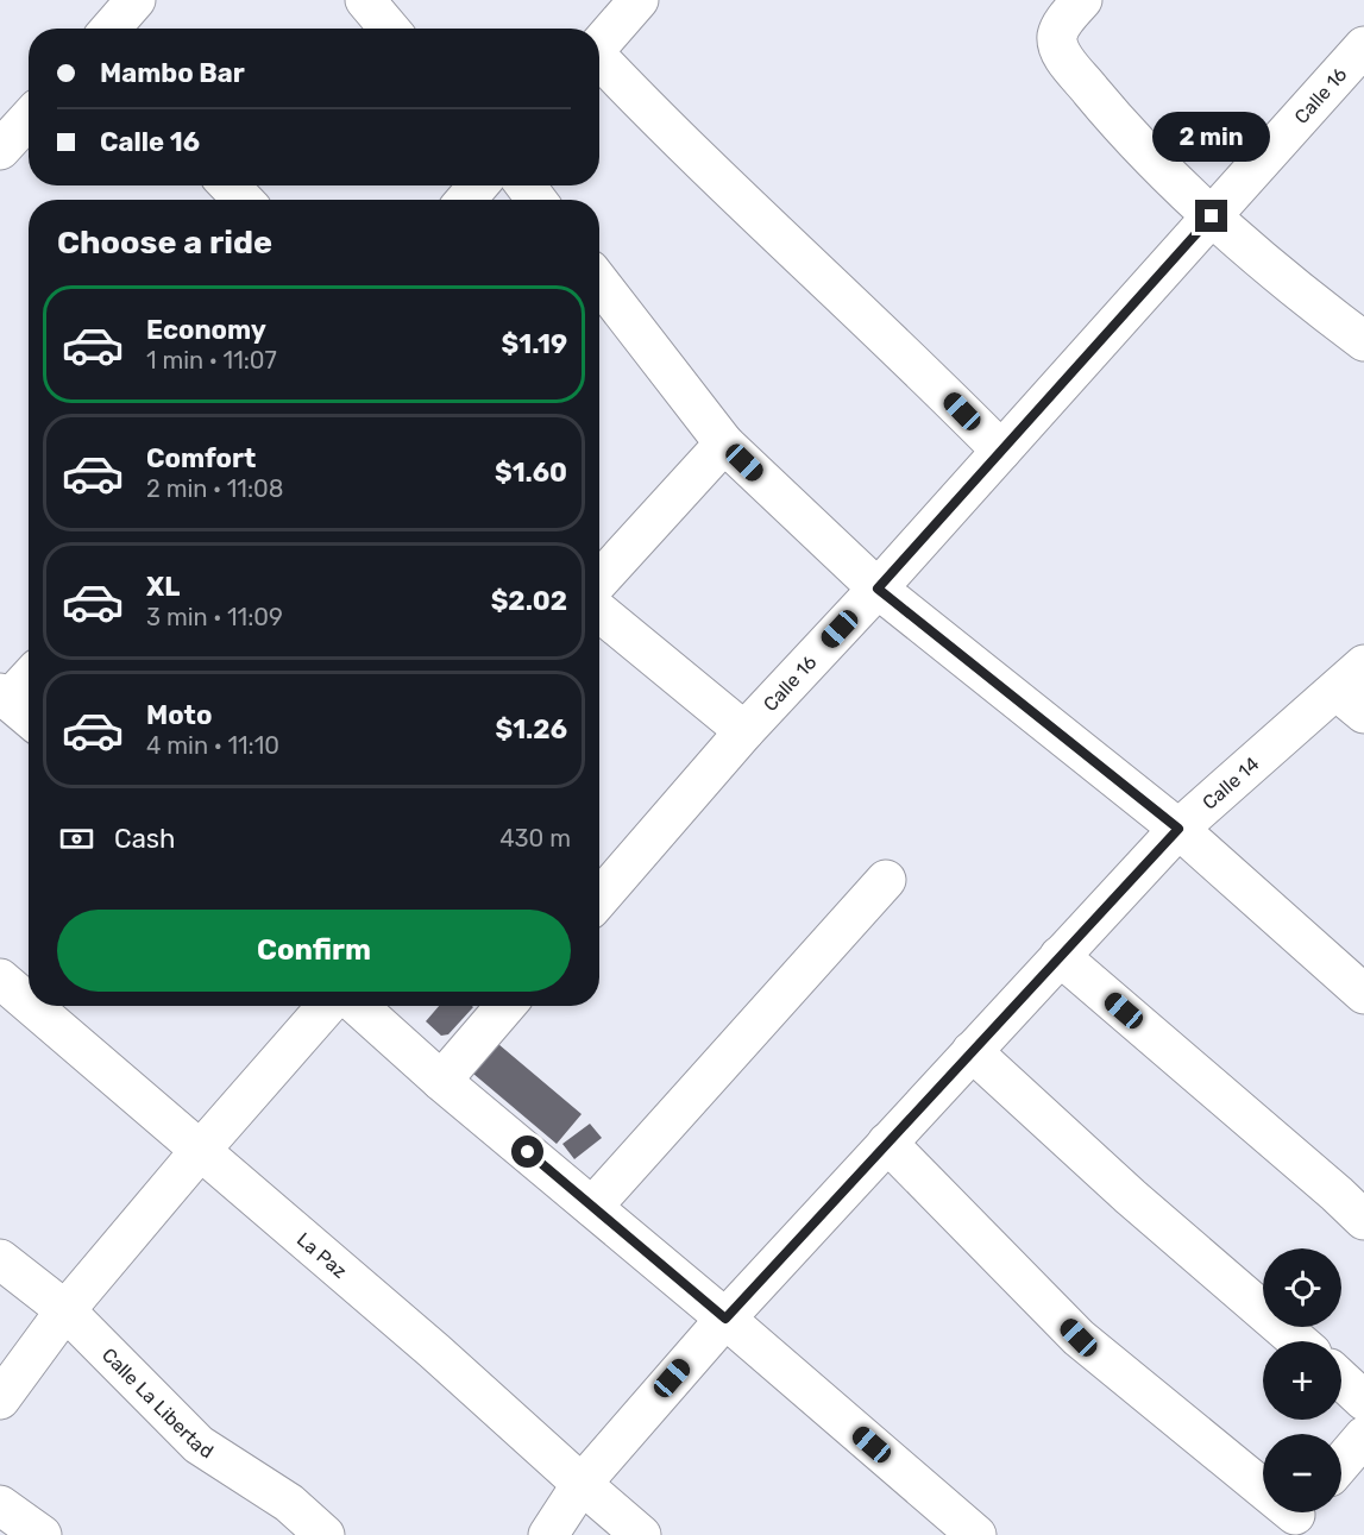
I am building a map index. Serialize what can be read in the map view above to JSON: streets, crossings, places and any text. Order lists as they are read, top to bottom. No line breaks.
{"streets":{"street":["Calle 16","Calle 14","La Paz","Calle La Libertad"]},"crossings":[["Calle 14","La Paz"]],"page":{"banner":["Mambo Bar","Calle 16"],"bubble":"2 min","heading":"Choose a ride","list":[{"name":"Economy","note":"1 min · 11:07","value":"$1.19"},{"name":"Comfort","note":"2 min · 11:08","value":"$1.60"},{"name":"XL","note":"3 min · 11:09","value":"$2.02"},{"name":"Moto","note":"4 min · 11:10","value":"$1.26"}],"pay":["Cash","430 m"],"buttons":"Confirm","map_buttons":["+","−"]}}
